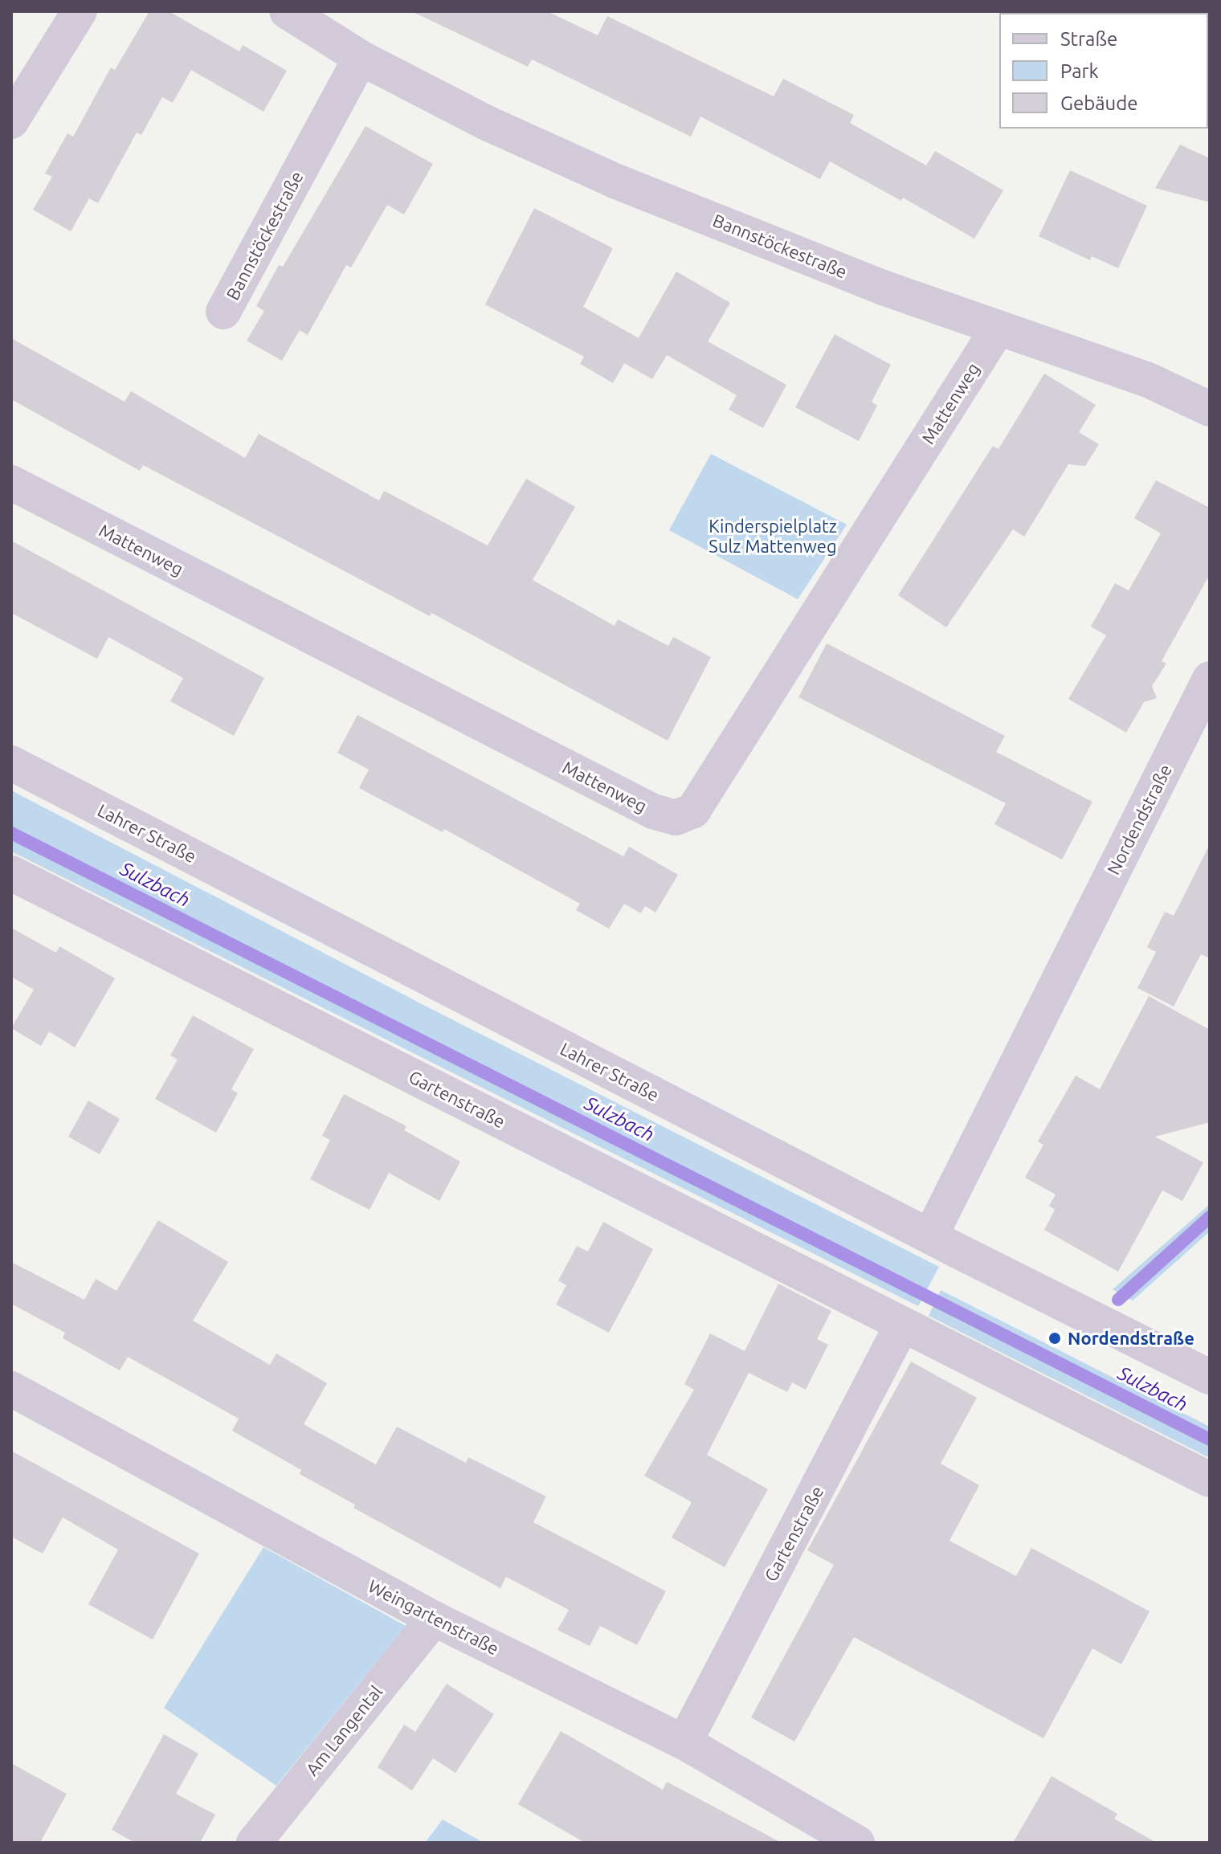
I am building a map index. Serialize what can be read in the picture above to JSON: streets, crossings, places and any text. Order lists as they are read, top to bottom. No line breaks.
{"streets":{"street":["Bannstöckestraße","Mattenweg","Nordendstraße","Lahrer Straße","Gartenstraße","Weingartenstraße","Am Langental"]},"crossings":[["Bannstöckestraße","Mattenweg"],["Nordendstraße","Lahrer Straße"],["Gartenstraße","Weingartenstraße"],["Weingartenstraße","Am Langental"]],"water":["Sulzbach"],"parks":["Kinderspielplatz Sulz Mattenweg"],"places":["Nordendstraße"],"legend":["Straße","Park","Gebäude"]}
